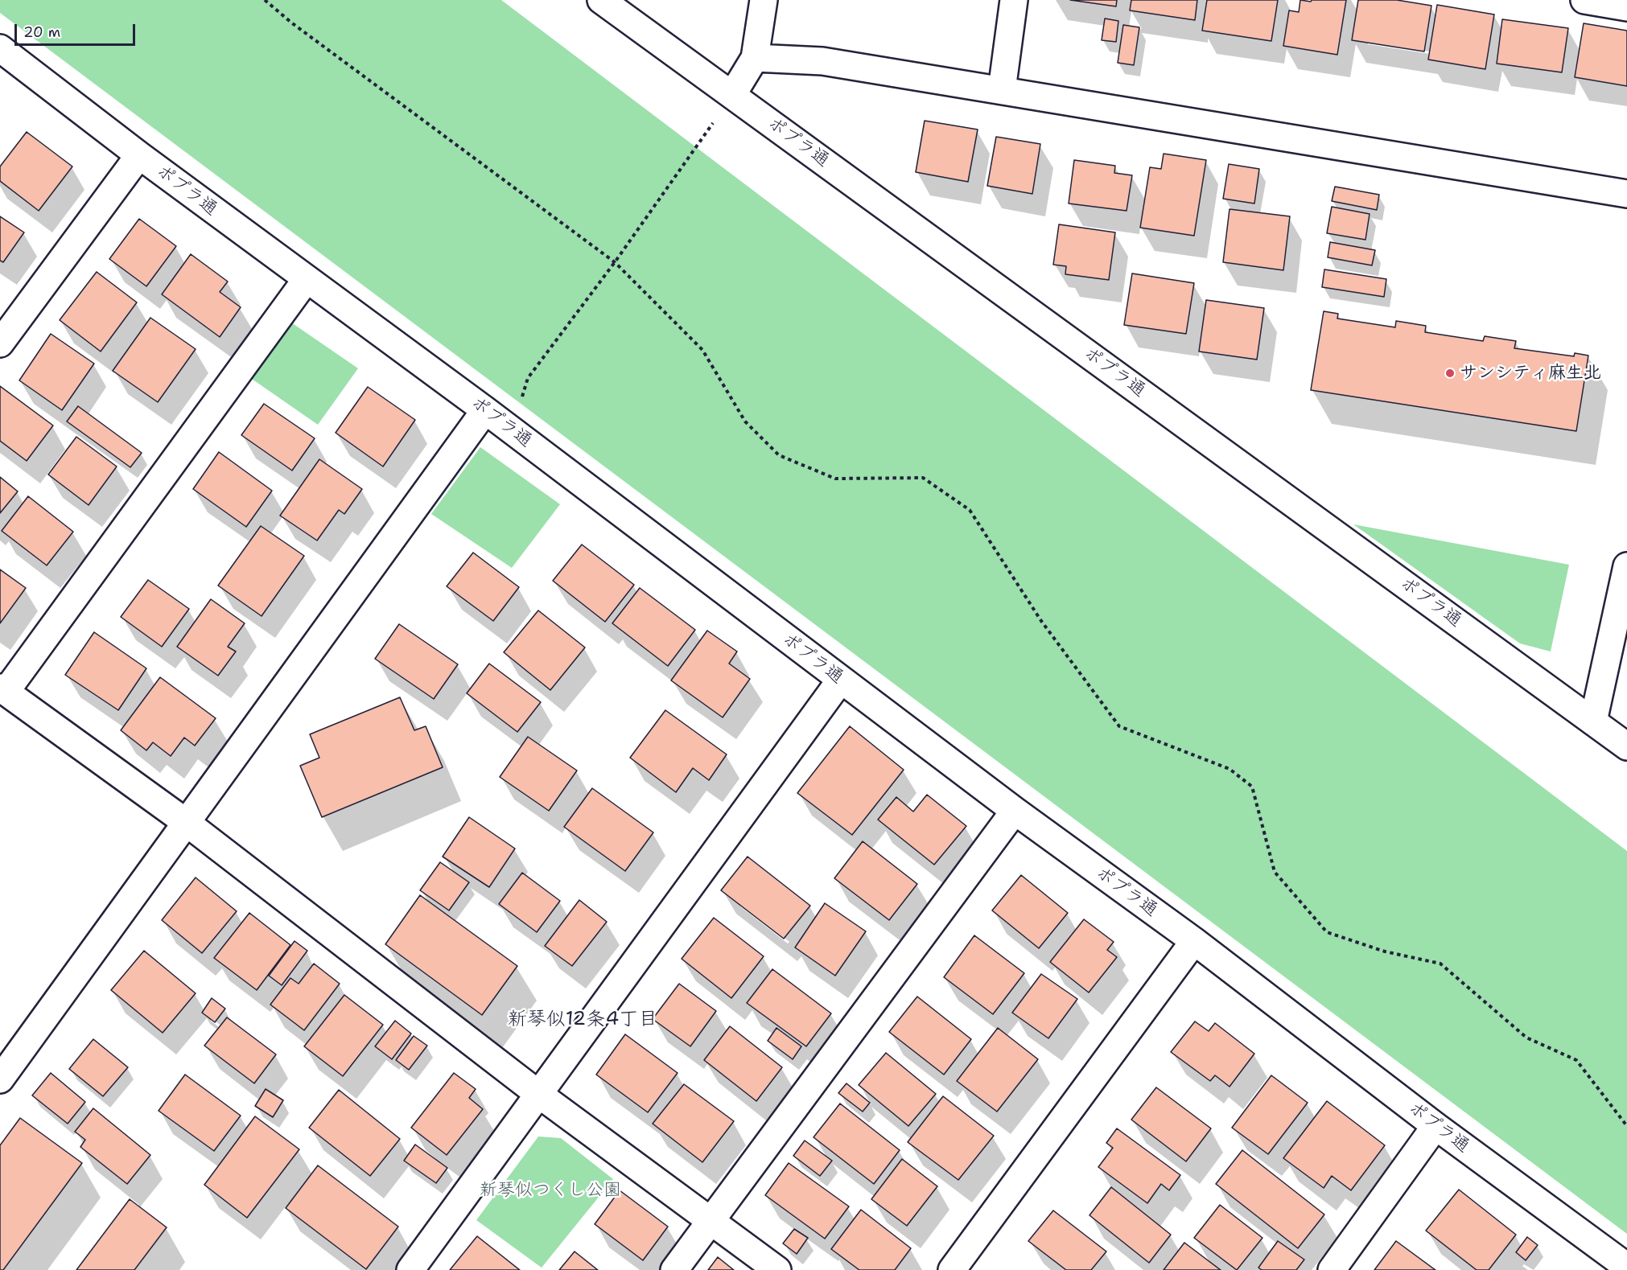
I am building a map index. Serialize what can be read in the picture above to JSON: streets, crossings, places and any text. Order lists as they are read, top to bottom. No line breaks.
{"streets":{"street":["ポプラ通"]},"districts":["新琴似12条4丁目"],"parks":["新琴似つくし公園"],"places":["サンシティ麻生北"],"scale_bar":"20 m"}
